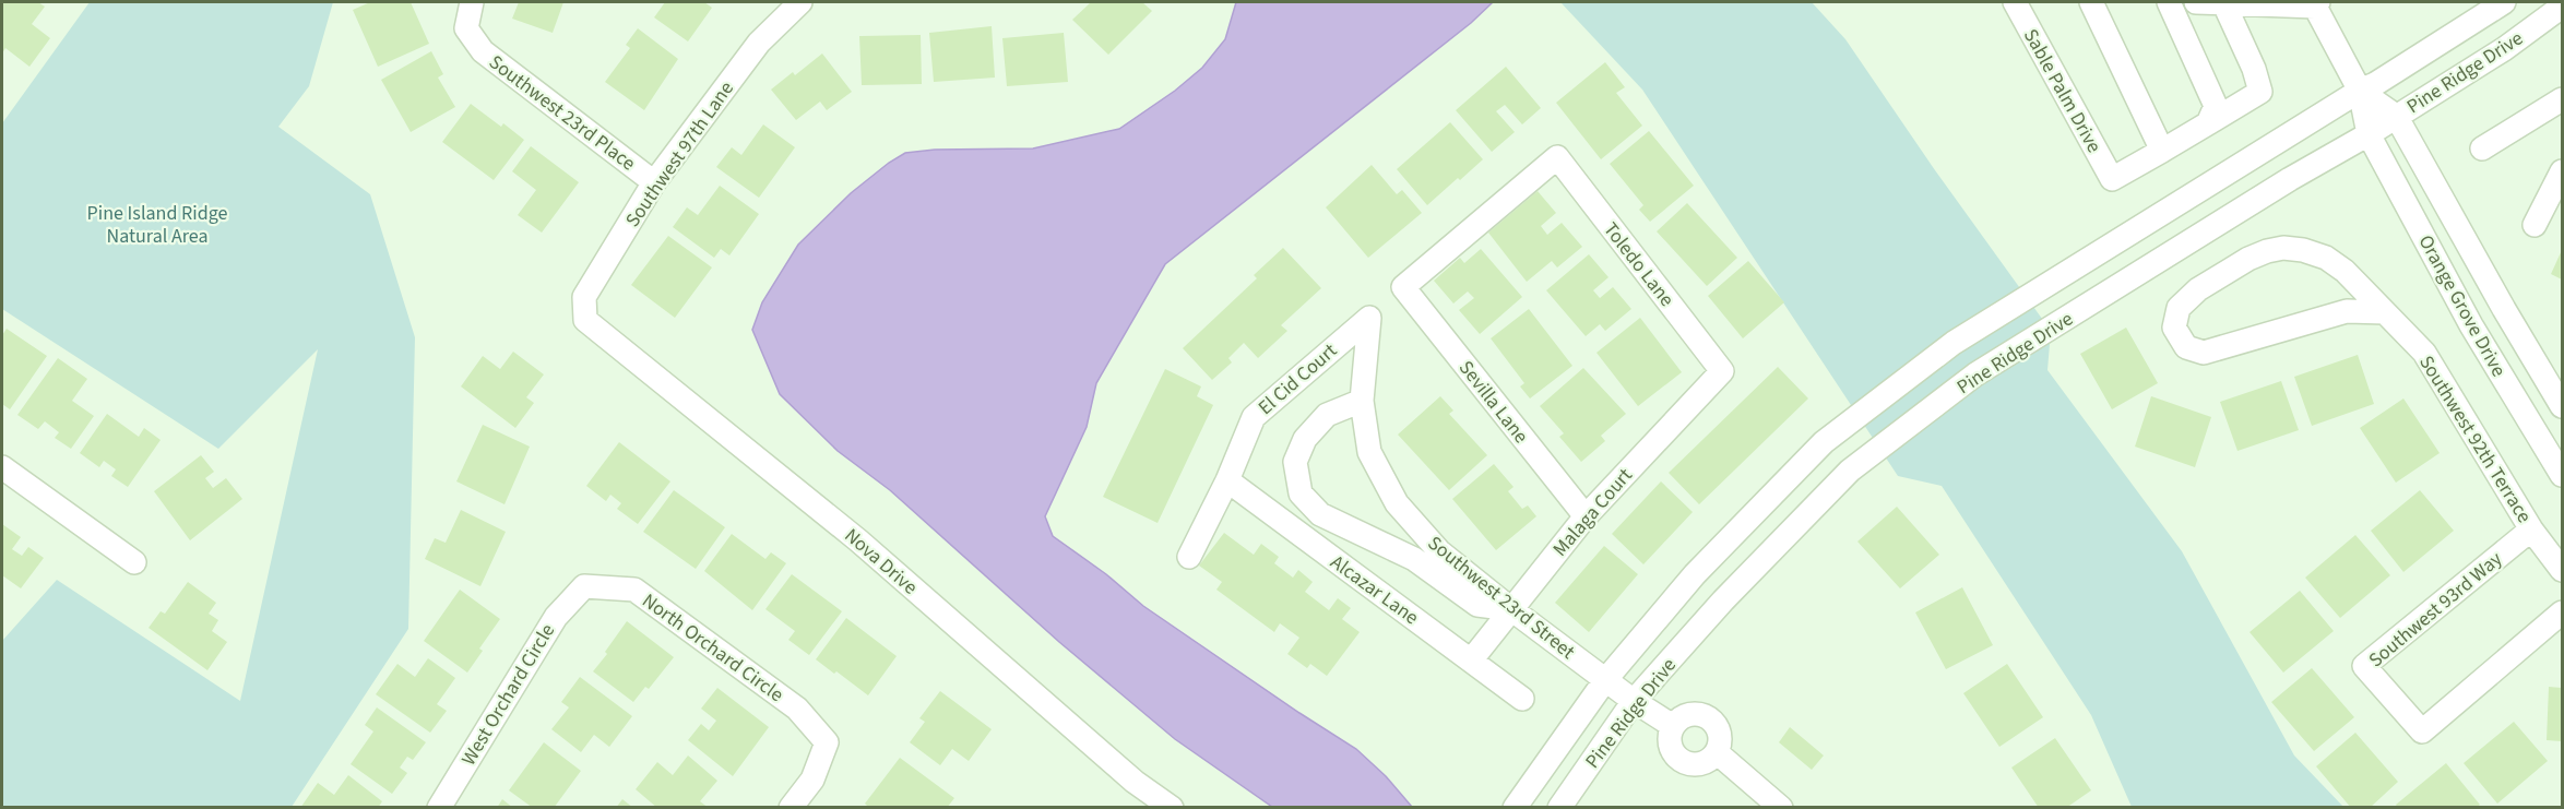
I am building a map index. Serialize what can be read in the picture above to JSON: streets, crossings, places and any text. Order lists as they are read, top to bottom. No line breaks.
{"streets":{"street":["Pine Ridge Drive","Sable Palm Drive","Southwest 23rd Place","Southwest 97th Lane","Toledo Lane","Orange Grove Drive","El Cid Court","Sevilla Lane","Southwest 92th Terrace","Malaga Court","Nova Drive","Alcazar Lane","Southwest 23rd Street","Southwest 93rd Way","North Orchard Circle","West Orchard Circle"]},"crossings":[["Pine Ridge Drive","Orange Grove Drive"],["Pine Ridge Drive","Southwest 23rd Street"],["Southwest 23rd Place","Southwest 97th Lane"],["Southwest 97th Lane","Nova Drive"],["Toledo Lane","Sevilla Lane"],["Toledo Lane","Malaga Court"],["El Cid Court","Alcazar Lane"],["El Cid Court","Southwest 23rd Street"],["Sevilla Lane","Malaga Court"],["Southwest 92th Terrace","Southwest 93rd Way"],["Malaga Court","Alcazar Lane"],["Malaga Court","Southwest 23rd Street"],["North Orchard Circle","West Orchard Circle"]],"parks":["Pine Island Ridge Natural Area"]}
